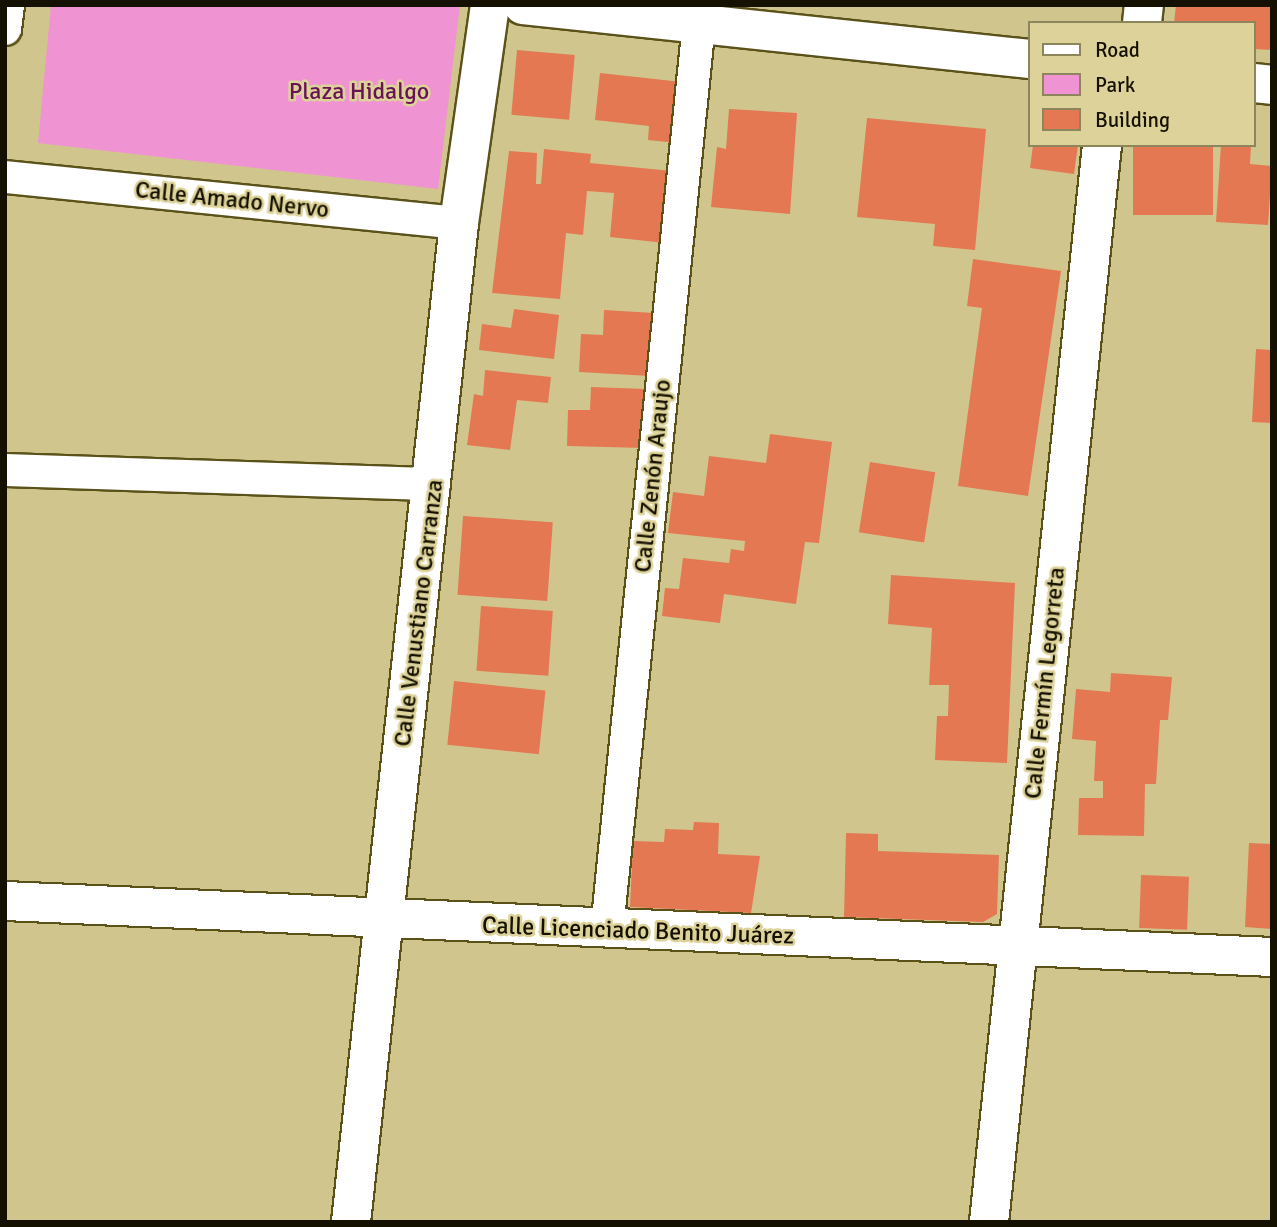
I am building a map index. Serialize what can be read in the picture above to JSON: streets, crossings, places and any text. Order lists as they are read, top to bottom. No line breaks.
{"streets":{"street":["Calle Amado Nervo","Calle Zenón Araujo","Calle Venustiano Carranza","Calle Fermín Legorreta","Calle Licenciado Benito Juárez"]},"crossings":[["Calle Amado Nervo","Calle Venustiano Carranza"],["Calle Zenón Araujo","Calle Licenciado Benito Juárez"],["Calle Venustiano Carranza","Calle Licenciado Benito Juárez"],["Calle Fermín Legorreta","Calle Licenciado Benito Juárez"]],"parks":["Plaza Hidalgo"],"legend":["Road","Park","Building"]}
